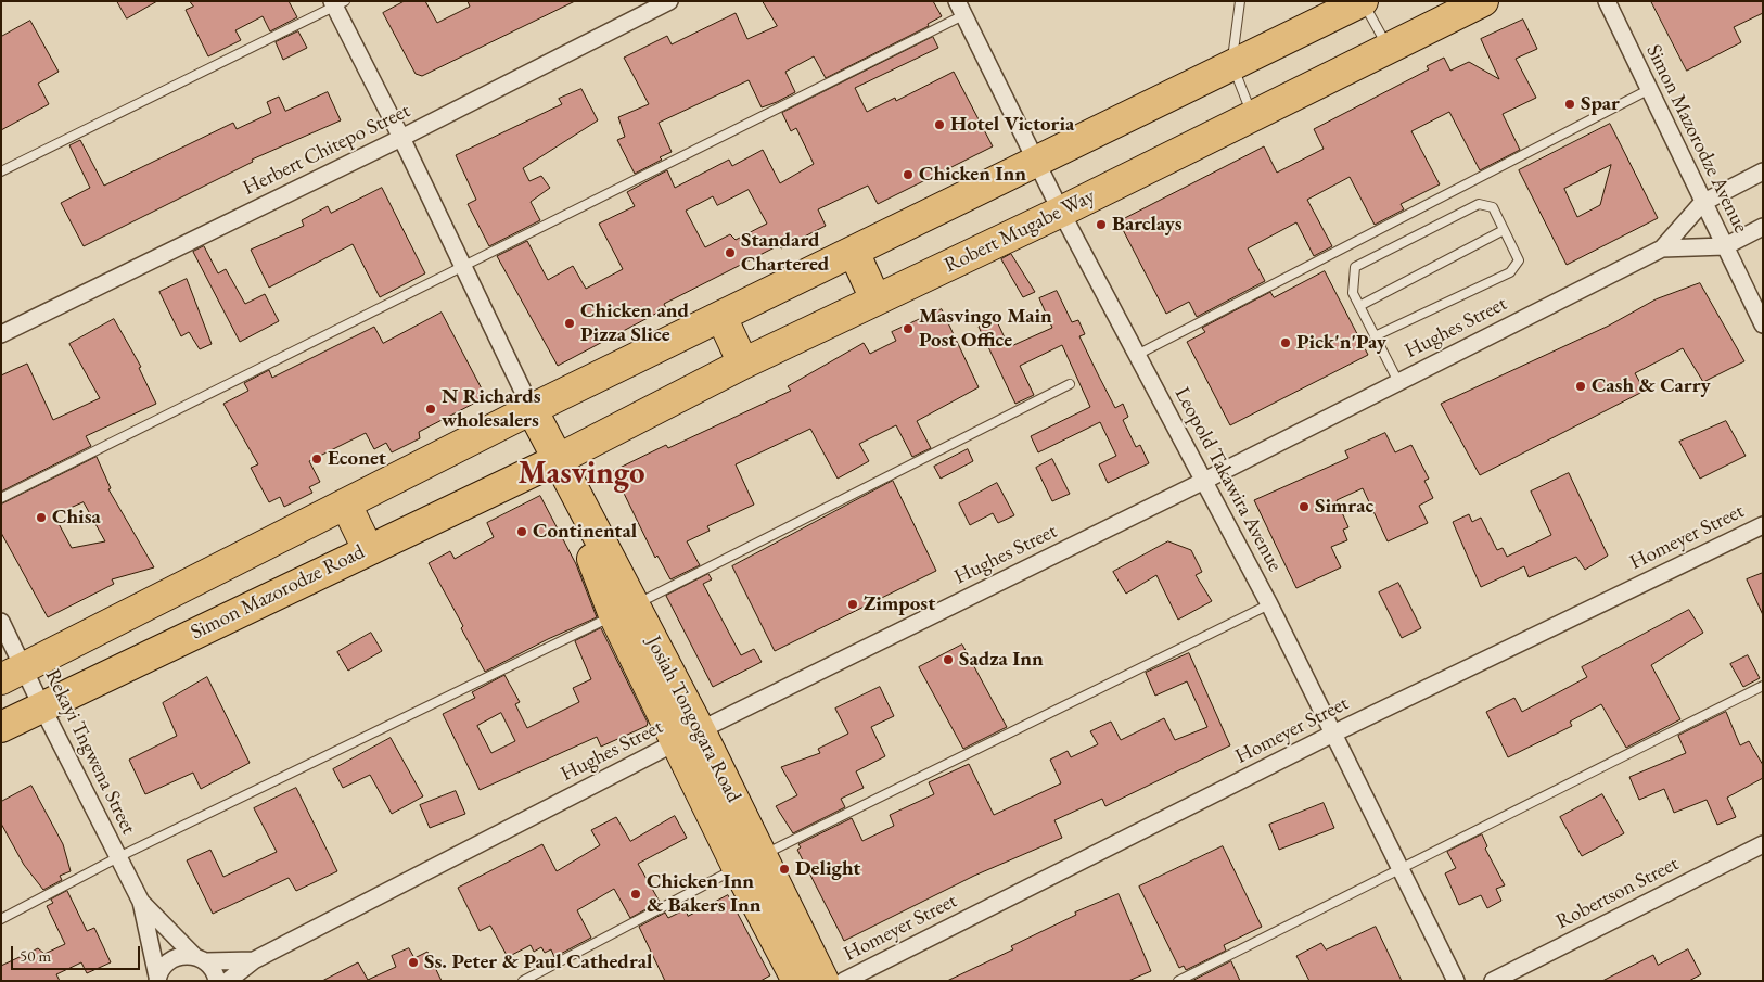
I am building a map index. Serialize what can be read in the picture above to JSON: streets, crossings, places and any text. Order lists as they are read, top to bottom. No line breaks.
{"streets":{"highway":["Robert Mugabe Way","Simon Mazorodze Road","Josiah Tongogara Road"],"street":["Simon Mazorodze Avenue","Herbert Chitepo Street","Hughes Street","Leopold Takawira Avenue","Homeyer Street","Rekayi Tngwena Street","Robertson Street"]},"crossings":[["Robert Mugabe Way","Leopold Takawira Avenue"],["Robert Mugabe Way","Simon Mazorodze Road"],["Robert Mugabe Way","Josiah Tongogara Road"],["Hughes Street","Leopold Takawira Avenue"],["Hughes Street","Josiah Tongogara Road"],["Leopold Takawira Avenue","Homeyer Street"],["Simon Mazorodze Road","Josiah Tongogara Road"],["Simon Mazorodze Road","Rekayi Tngwena Street"]],"districts":["Masvingo"],"places":["Spar","Hotel Victoria","Chicken Inn","Barclays","Standard Chartered","Chicken and Pizza Slice","Masvingo Main Post Office","Pick'n'Pay","Cash & Carry","N Richards wholesalers","Econet","Simrac","Chisa","Continental","Zimpost","Sadza Inn","Delight","Chicken Inn & Bakers Inn","Ss. Peter & Paul Cathedral"],"scale_bar":"50 m"}
